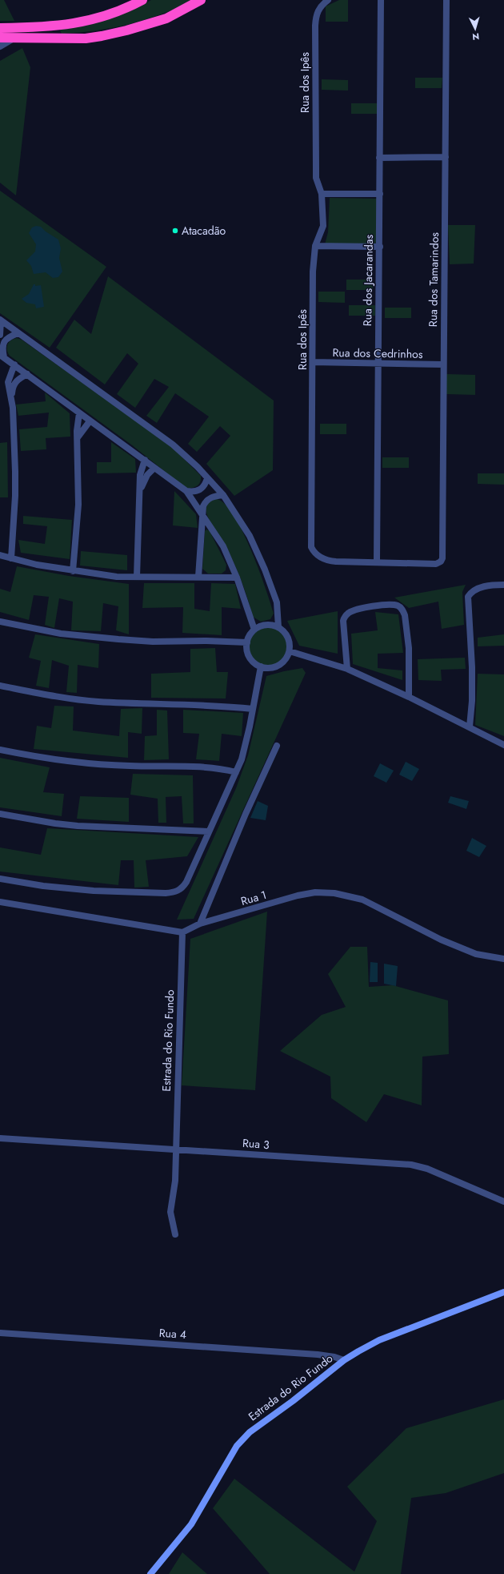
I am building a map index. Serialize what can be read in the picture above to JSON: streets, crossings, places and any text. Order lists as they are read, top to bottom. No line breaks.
{"streets":{"street":["Rua dos Ipês","Rua dos Tamarindos","Rua dos Jacarandas","Rua dos Cedrinhos","Rua 1","Estrada do Rio Fundo","Rua 3","Rua 4"]},"crossings":[["Rua dos Ipês","Rua dos Tamarindos"],["Rua dos Ipês","Rua dos Jacarandas"],["Rua dos Ipês","Rua dos Cedrinhos"],["Rua dos Tamarindos","Rua dos Cedrinhos"],["Rua dos Jacarandas","Rua dos Cedrinhos"],["Rua 1","Estrada do Rio Fundo"],["Estrada do Rio Fundo","Rua 3"],["Estrada do Rio Fundo","Rua 4"]],"places":["Atacadão"],"north":"bottom"}
